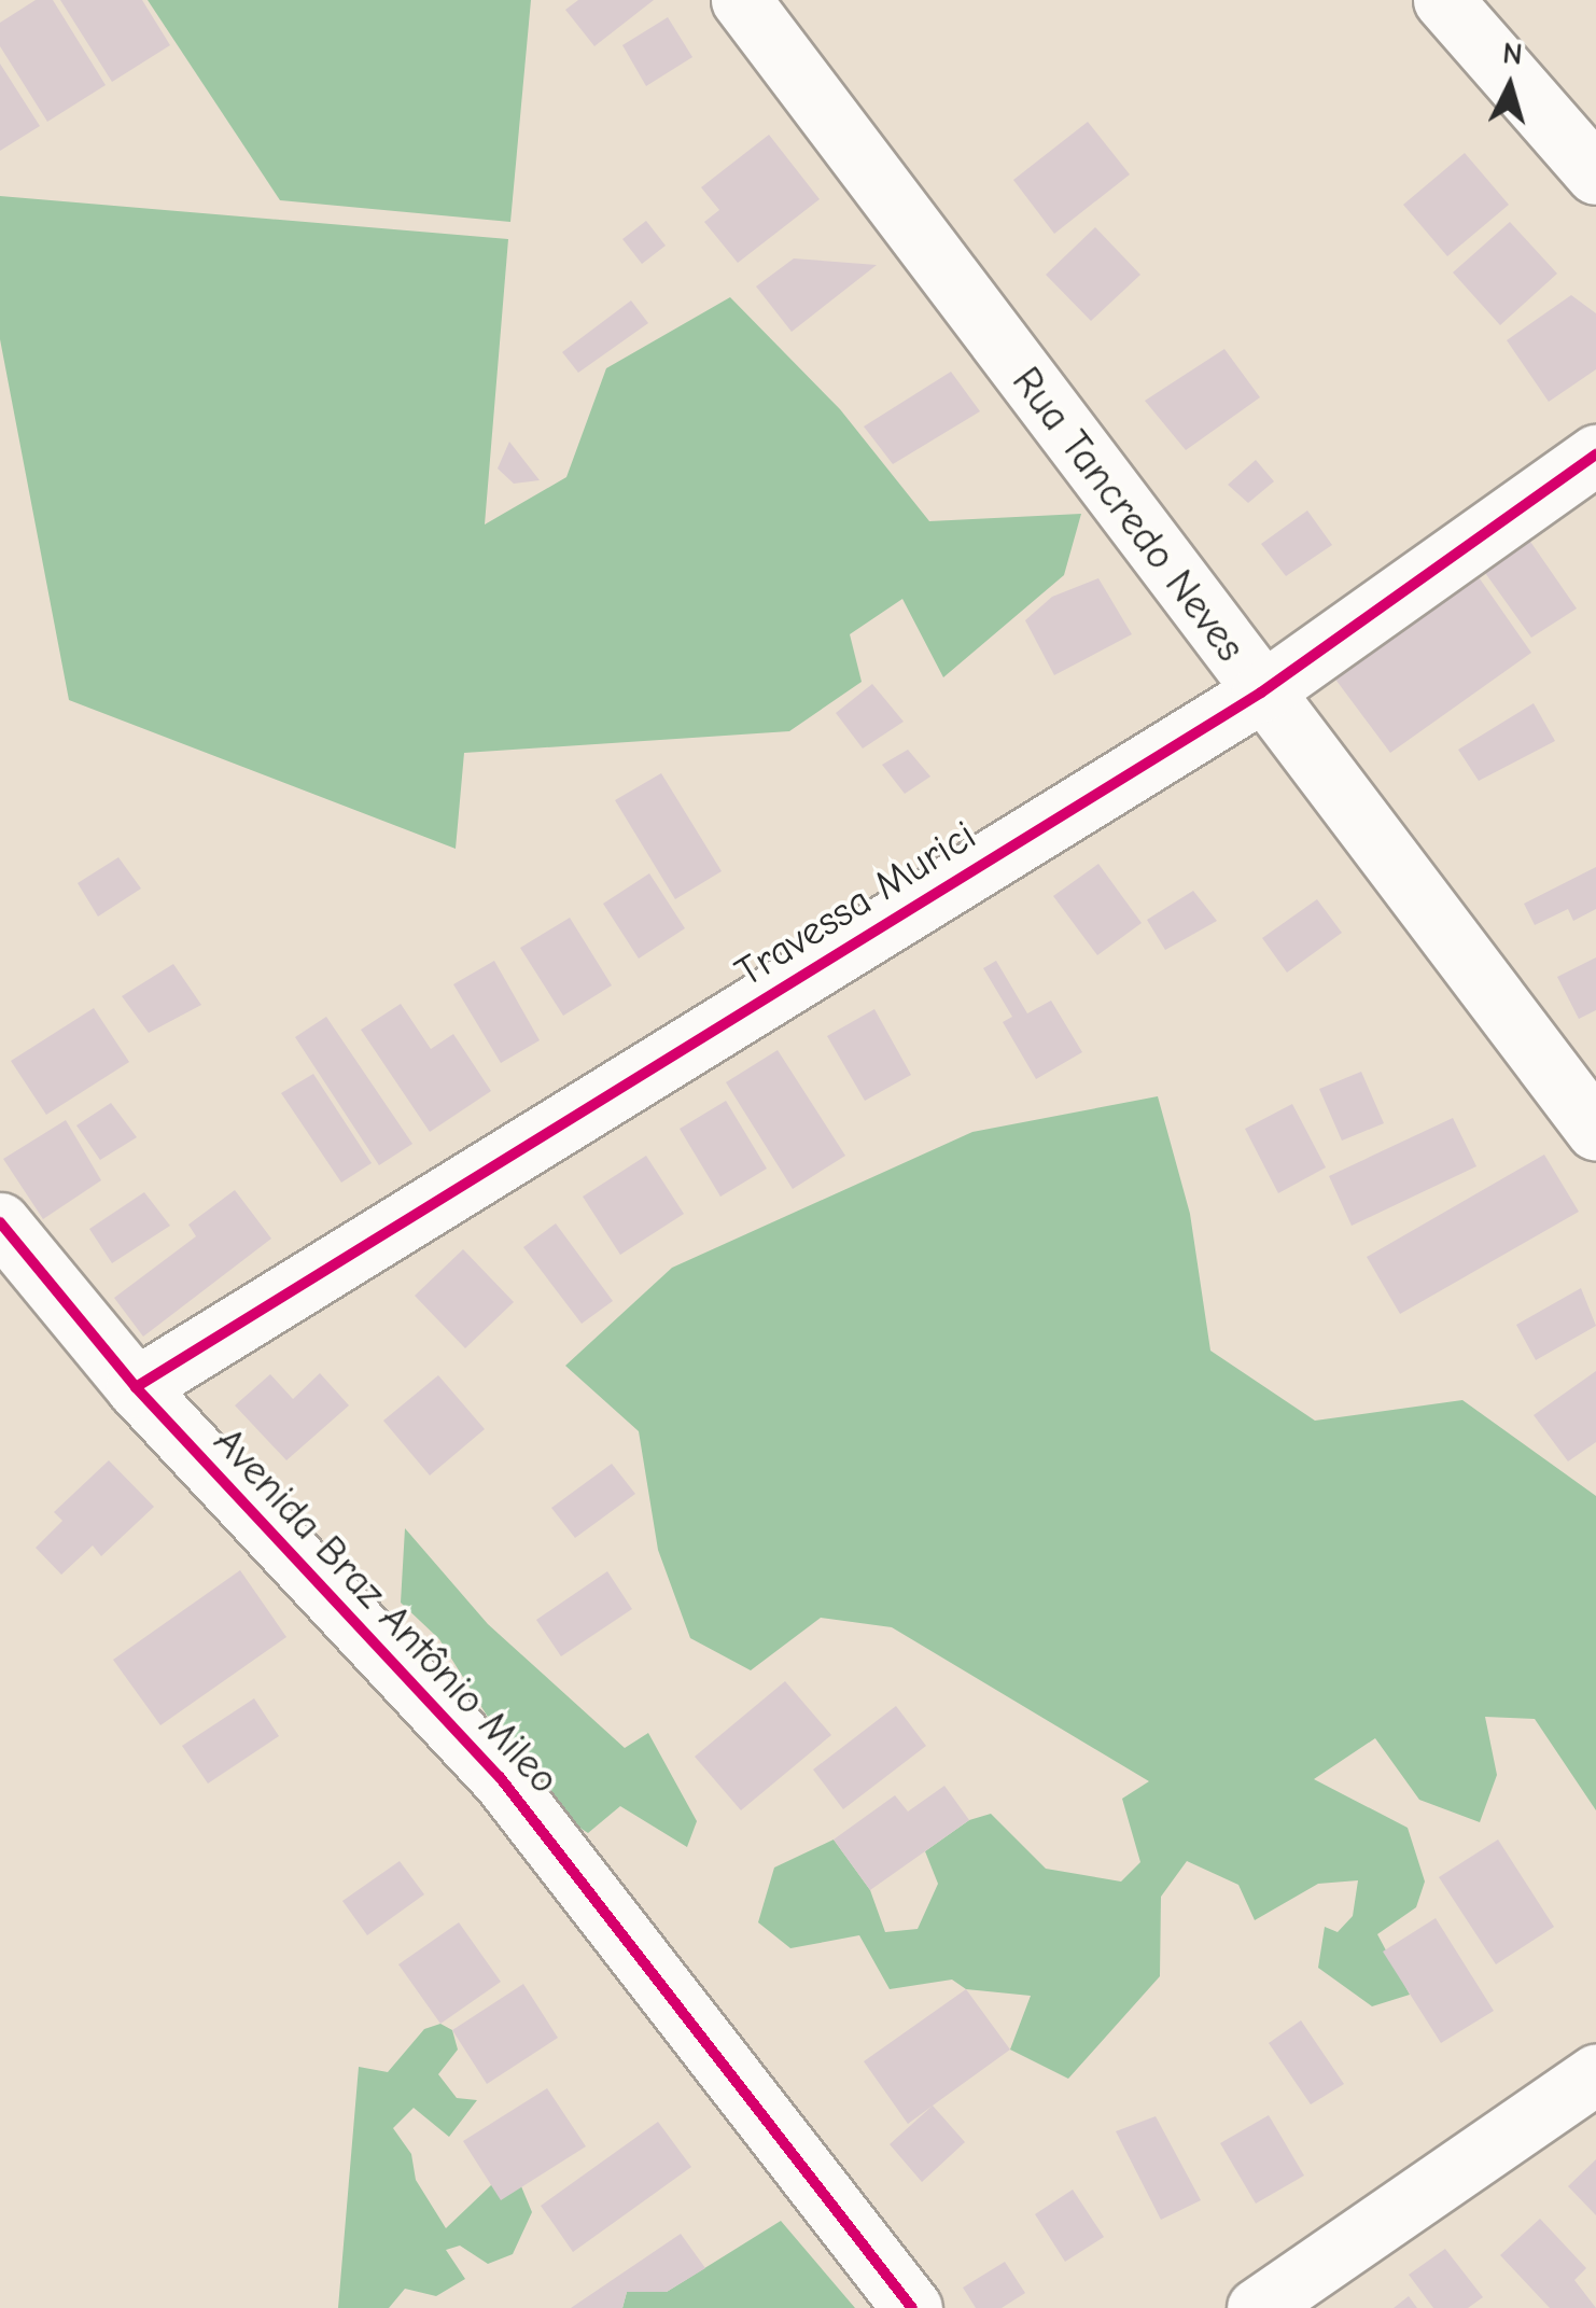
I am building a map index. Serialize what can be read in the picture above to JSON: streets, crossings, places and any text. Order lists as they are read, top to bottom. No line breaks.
{"streets":{"street":["Rua Tancredo Neves","Travessa Murici","Avenida Braz Antônio Mileo"]},"crossings":[["Rua Tancredo Neves","Travessa Murici"],["Travessa Murici","Avenida Braz Antônio Mileo"]],"north":"top"}
